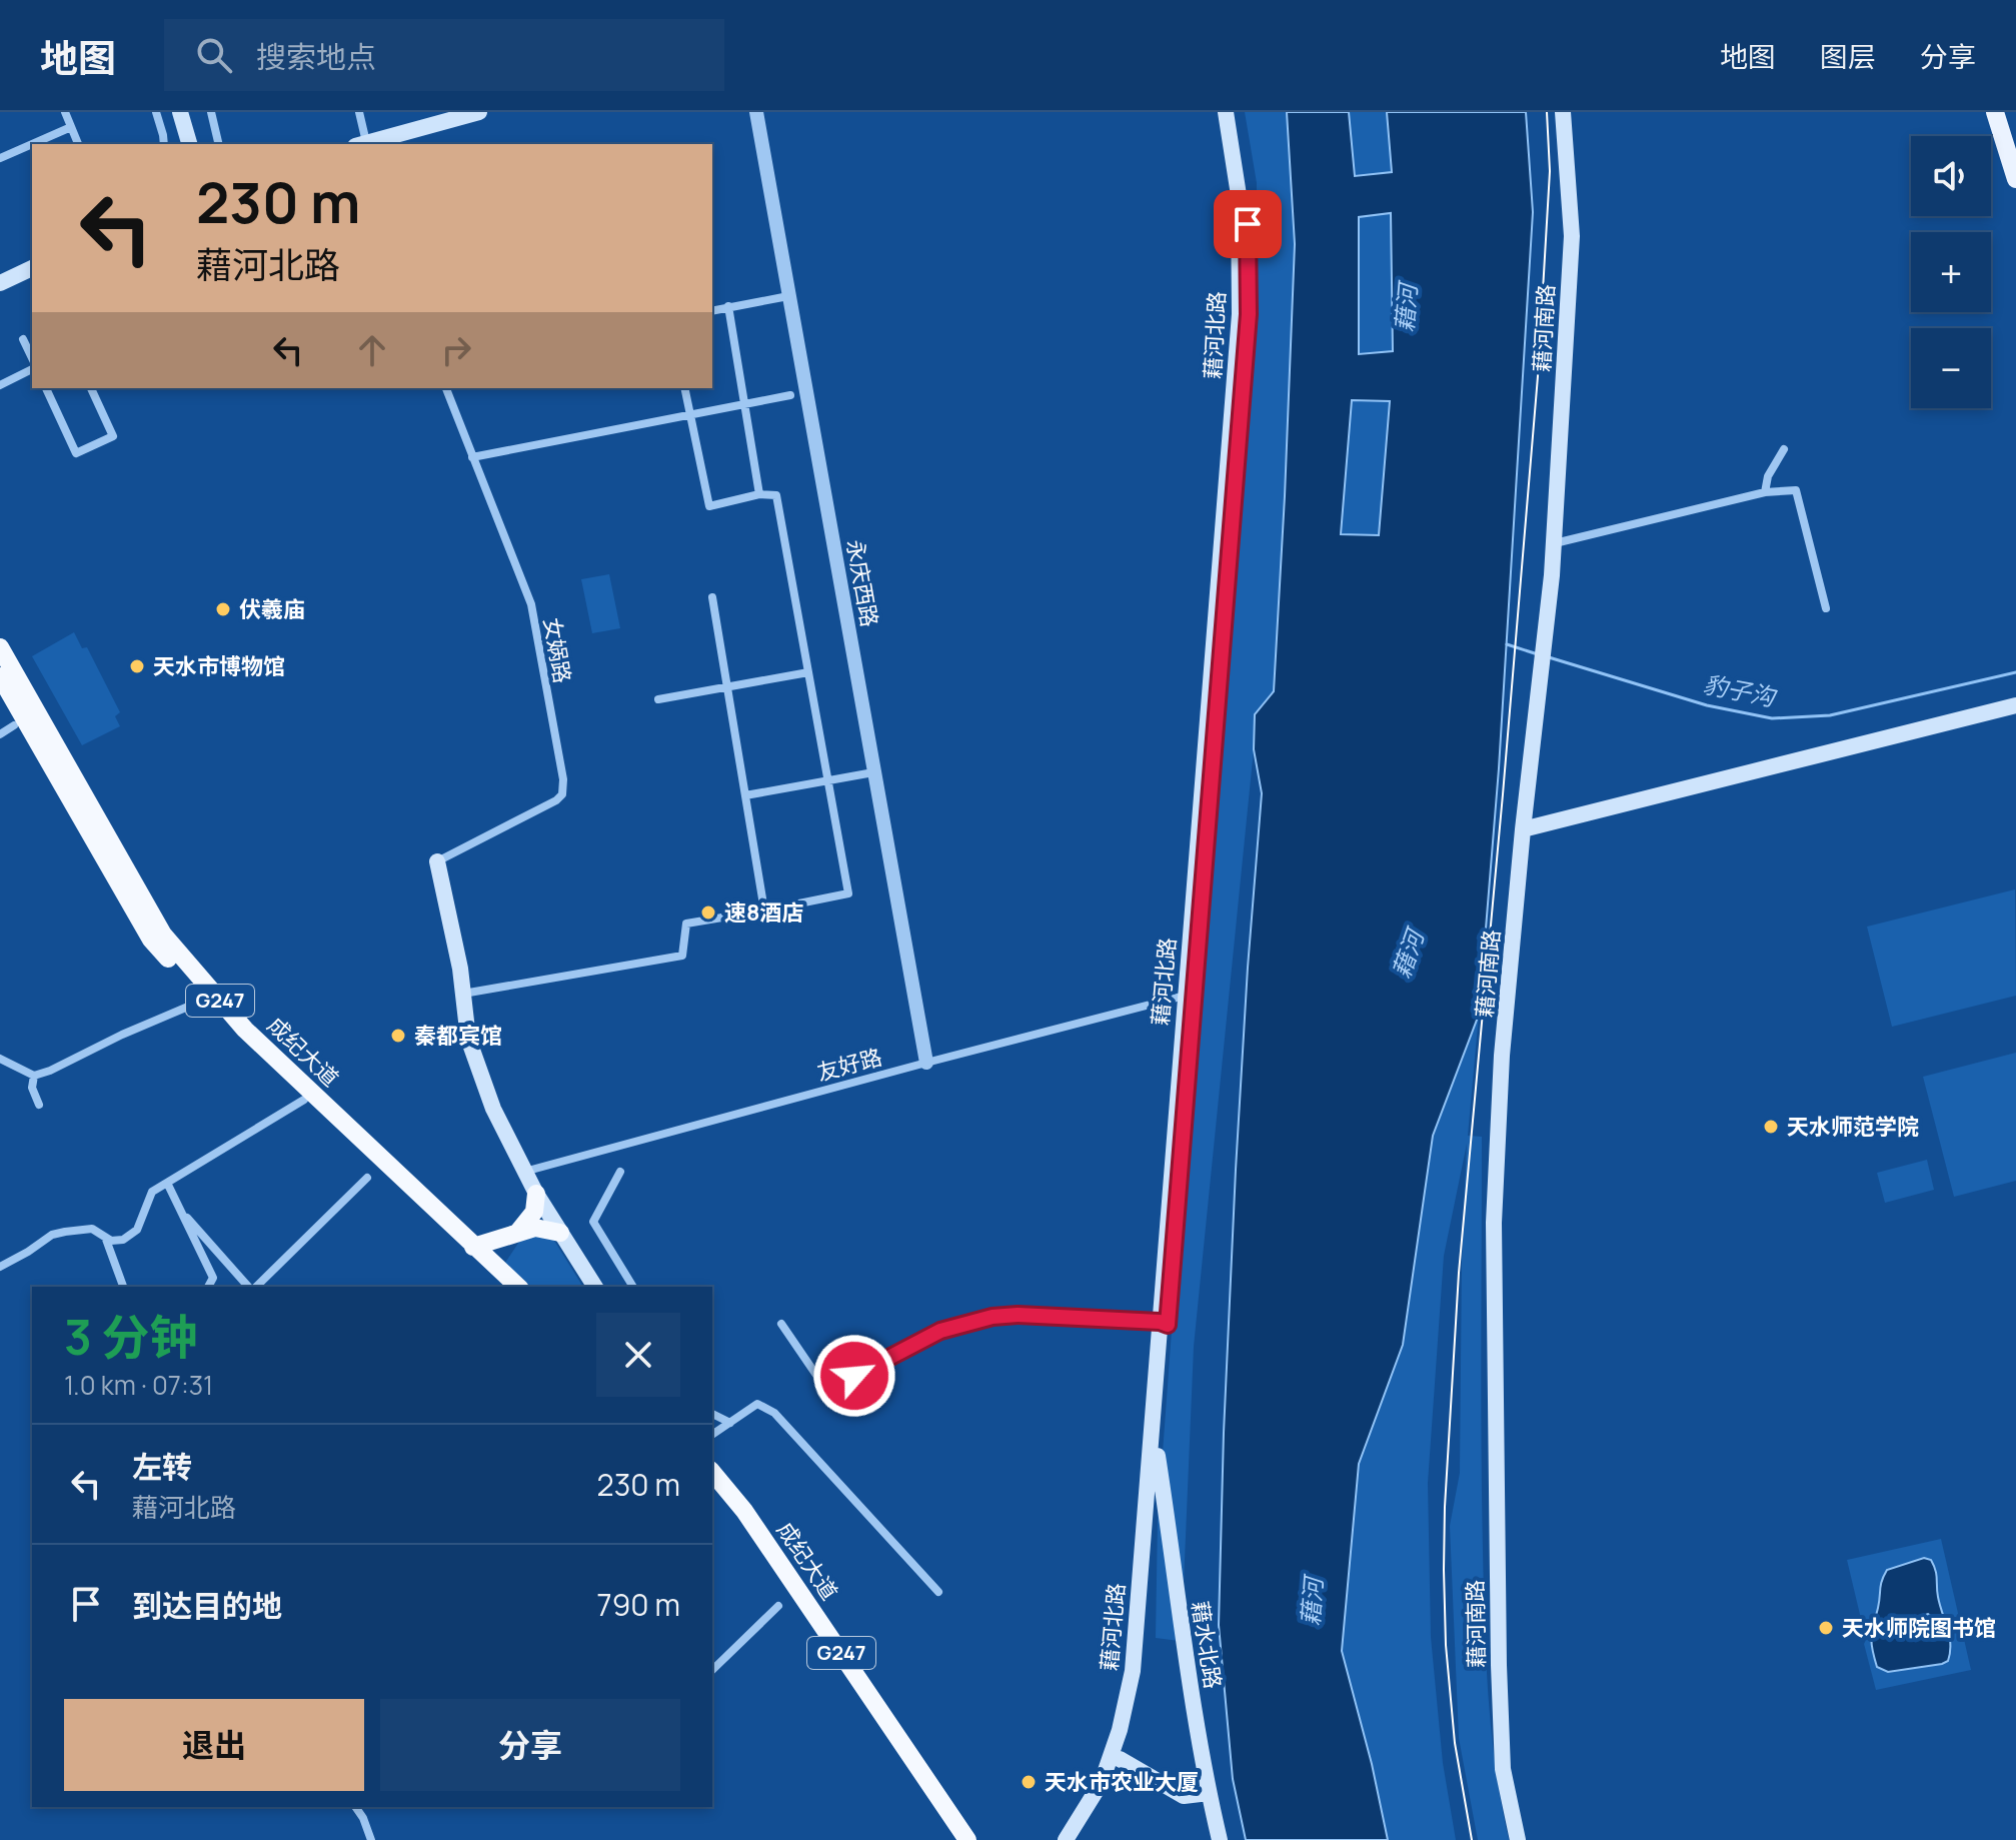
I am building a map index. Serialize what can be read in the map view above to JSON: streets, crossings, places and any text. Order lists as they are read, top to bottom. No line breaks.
{"streets":{"highway":["G247","成纪大道"],"main road":["藉河南路","藉河北路","藉水北路"],"street":["永庆西路","女娲路","友好路"]},"crossings":[["藉河北路","友好路"],["藉河北路","藉水北路"],["永庆西路","友好路"]],"water":["藉河","豹子沟"],"places":["伏羲庙","天水市博物馆","速8酒店","秦都宾馆","天水师范学院","天水师院图书馆","天水市农业大厦"],"page":{"header":"地图","search":"搜索地点","nav":["地图","图层","分享"],"map_buttons":["+","−"],"turn":["230 m","藉河北路"],"heading":["3 分钟","1.0 km · 07:31"],"list":[{"name":"左转","note":"藉河北路","value":"230 m"},{"name":"到达目的地","value":"790 m"}],"buttons":["退出","分享"]}}
